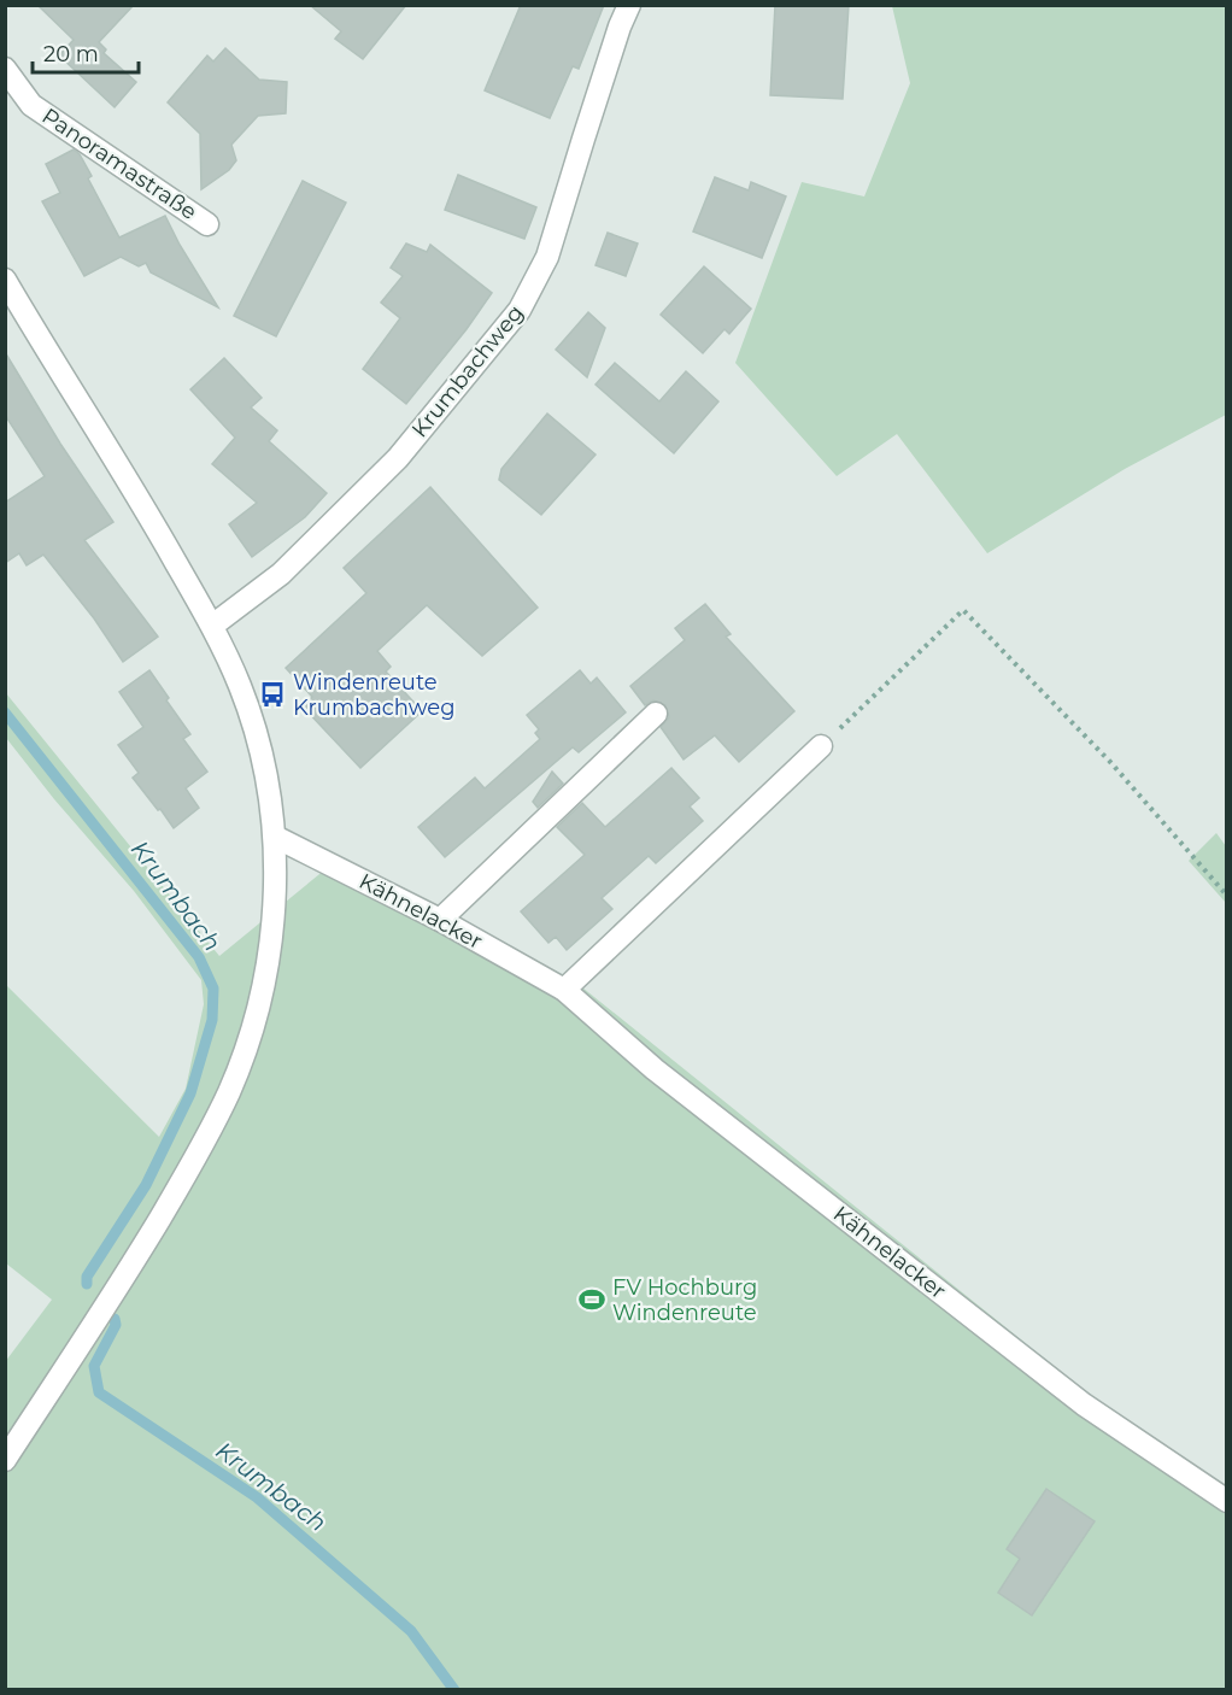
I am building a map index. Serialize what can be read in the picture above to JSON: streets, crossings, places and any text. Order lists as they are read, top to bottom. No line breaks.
{"streets":{"street":["Panoramastraße","Krumbachweg","Kähnelacker"]},"water":["Krumbach"],"places":{"bus stop":["Windenreute Krumbachweg"],"sports":["FV Hochburg Windenreute"]},"scale_bar":"20 m"}
